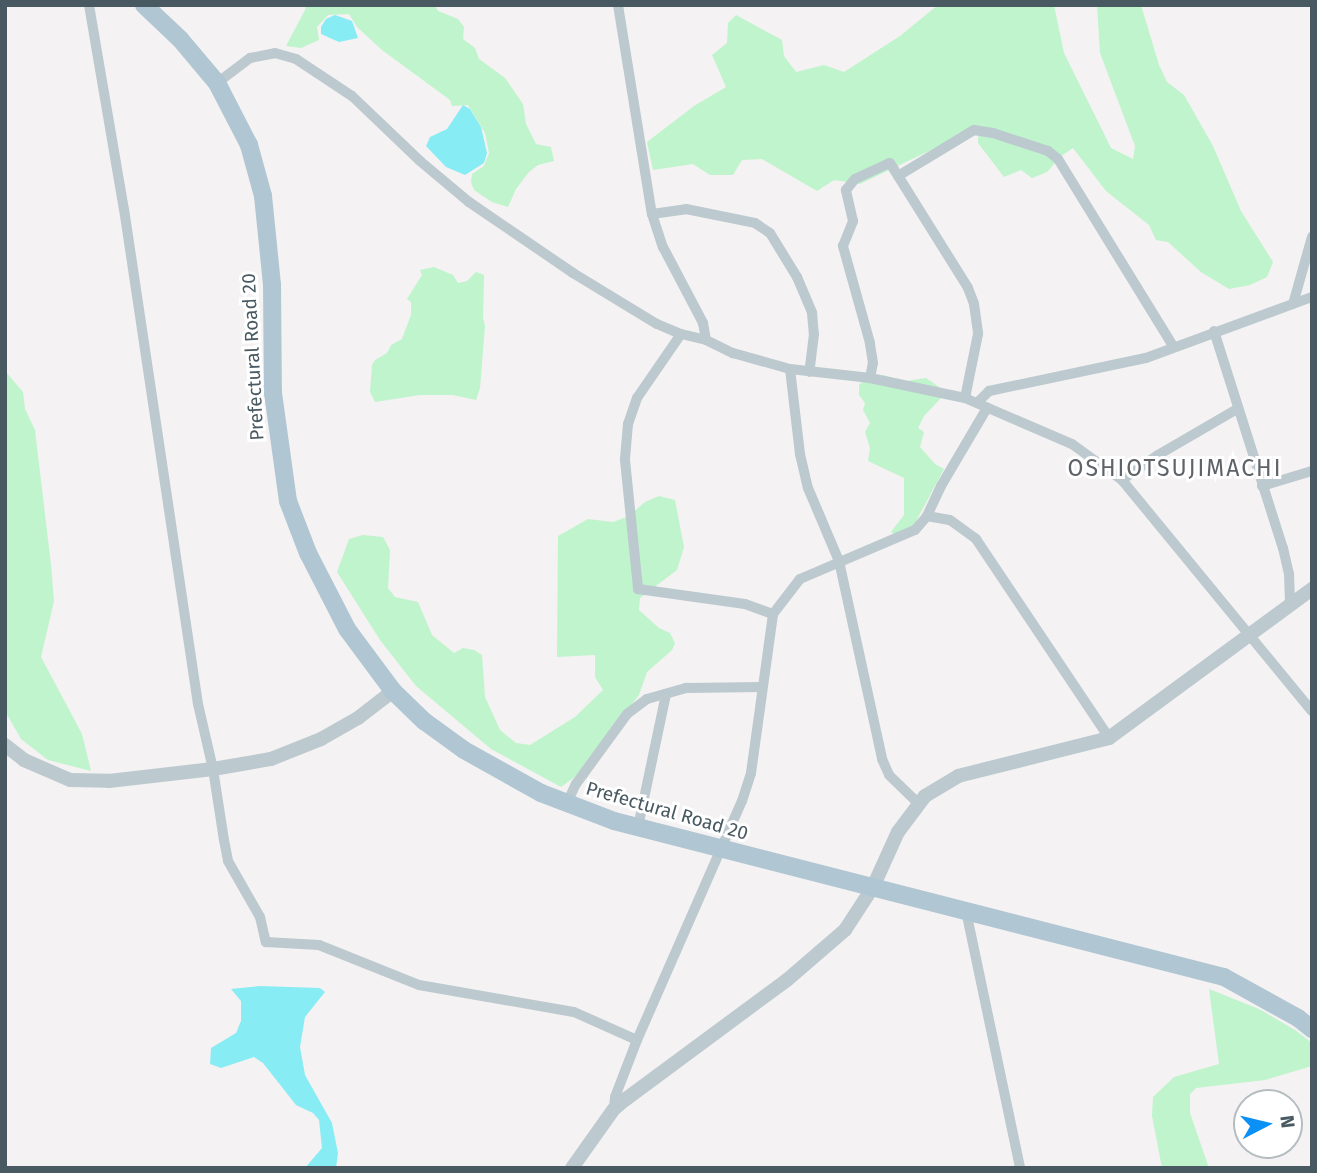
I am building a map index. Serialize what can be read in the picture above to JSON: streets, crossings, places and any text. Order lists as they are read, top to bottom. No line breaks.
{"streets":{"main road":["Prefectural Road 20"]},"districts":["OSHIOTSUJIMACHI"],"north":"right"}
